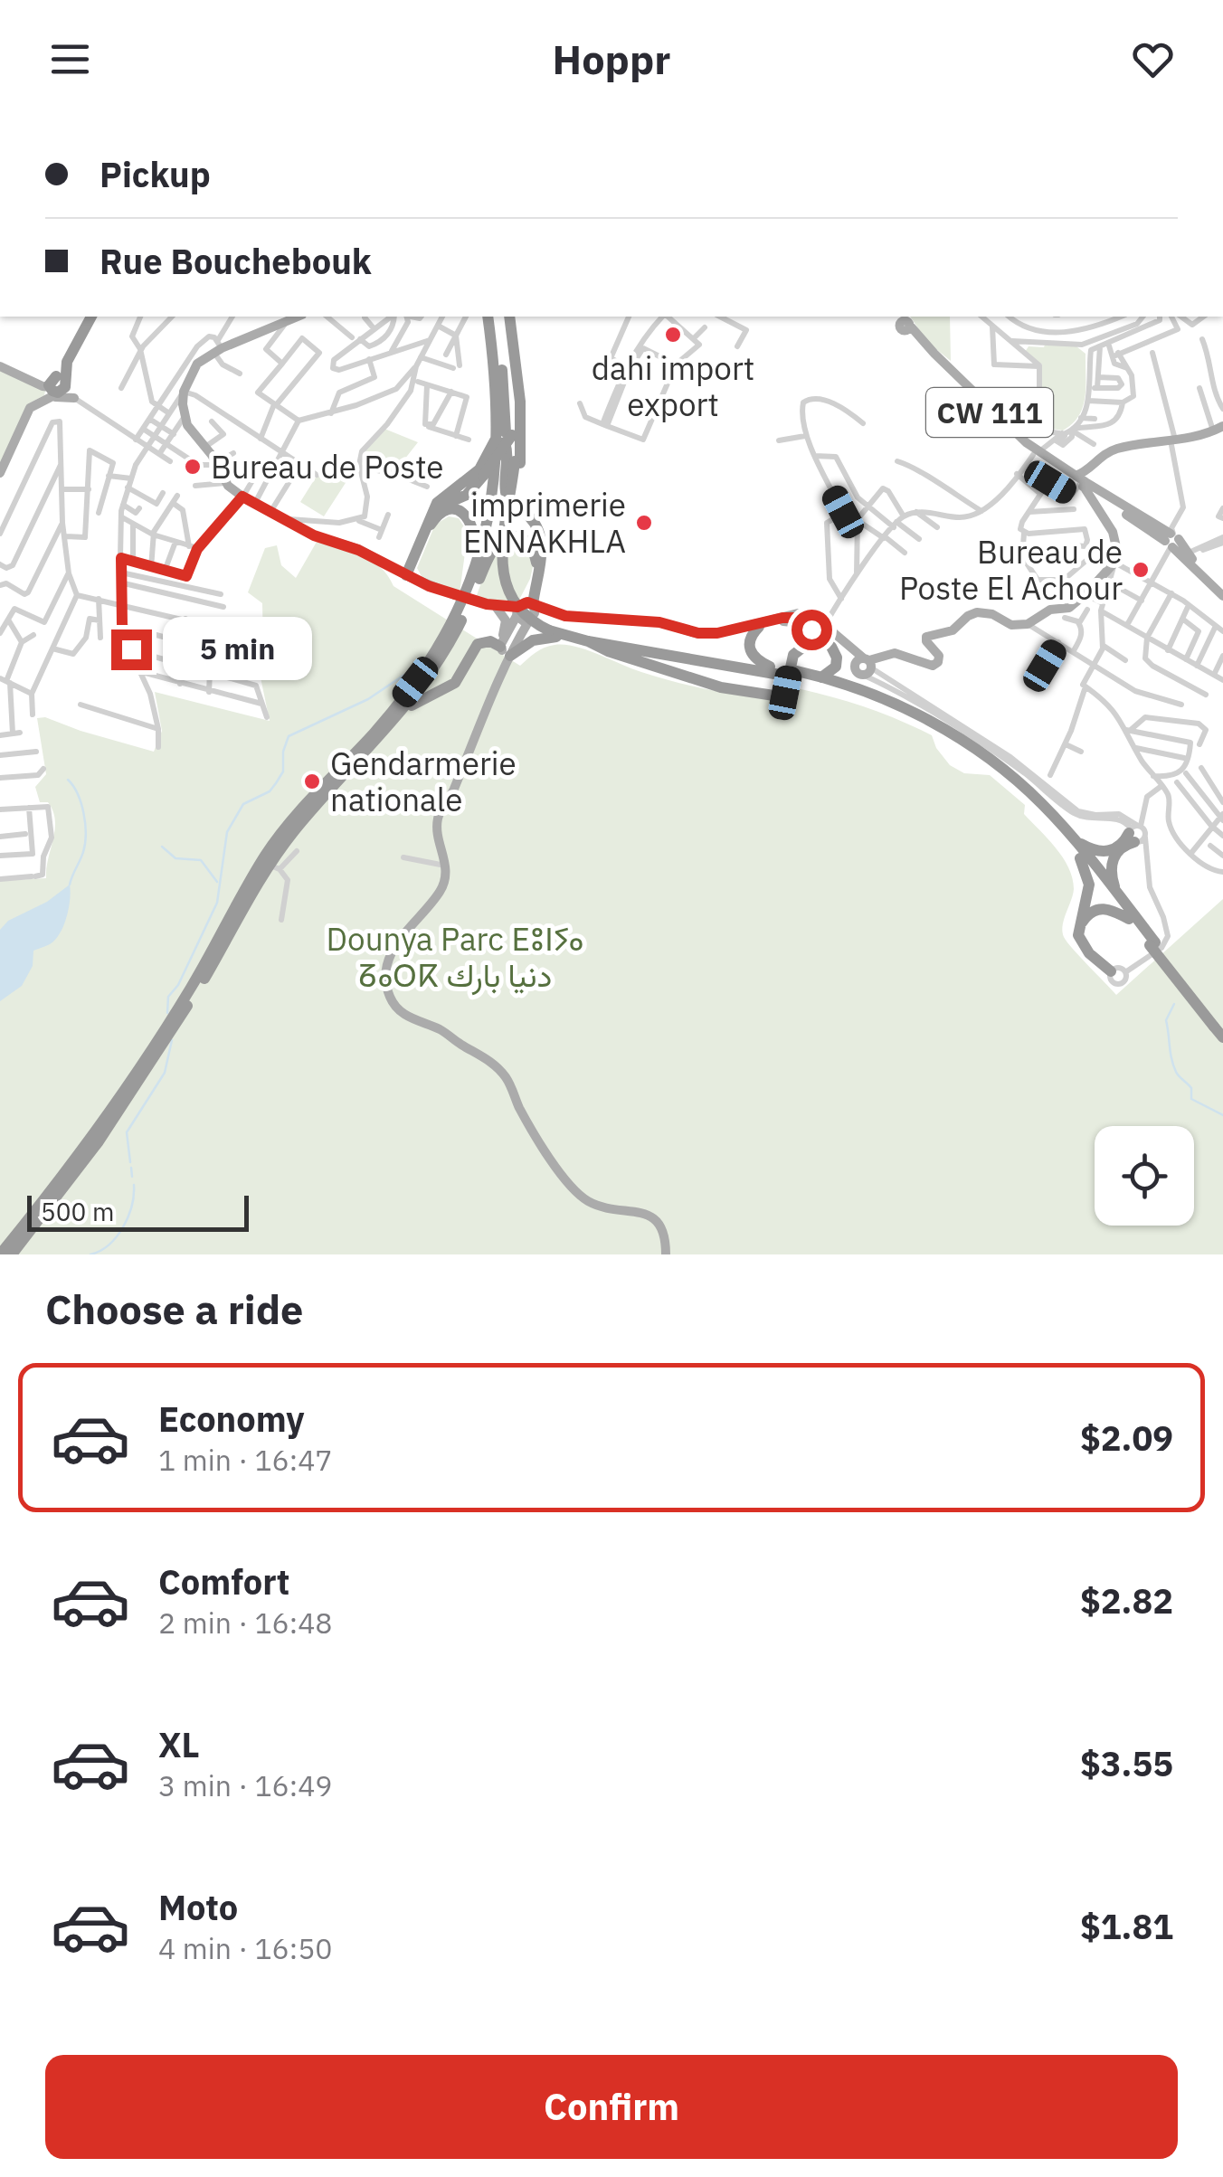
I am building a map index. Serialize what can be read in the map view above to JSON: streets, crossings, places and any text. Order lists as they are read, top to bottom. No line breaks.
{"streets":{"main road":["CW 111"]},"parks":["Dounya Parc ⴹⵓⵏⵢⴰ ⵒⴰⵔⴽ دنيا بارك"],"places":["dahi import export","Bureau de Poste","imprimerie ENNAKHLA","Bureau de Poste El Achour","Gendarmerie nationale"],"scale_bar":"500 m","page":{"header":"Hoppr","banner":["Pickup","Rue Bouchebouk"],"bubble":"5 min","scale":"500 m","heading":"Choose a ride","list":[{"name":"Economy","note":"1 min · 16:47","value":"$2.09"},{"name":"Comfort","note":"2 min · 16:48","value":"$2.82"},{"name":"XL","note":"3 min · 16:49","value":"$3.55"},{"name":"Moto","note":"4 min · 16:50","value":"$1.81"}],"buttons":"Confirm"}}
